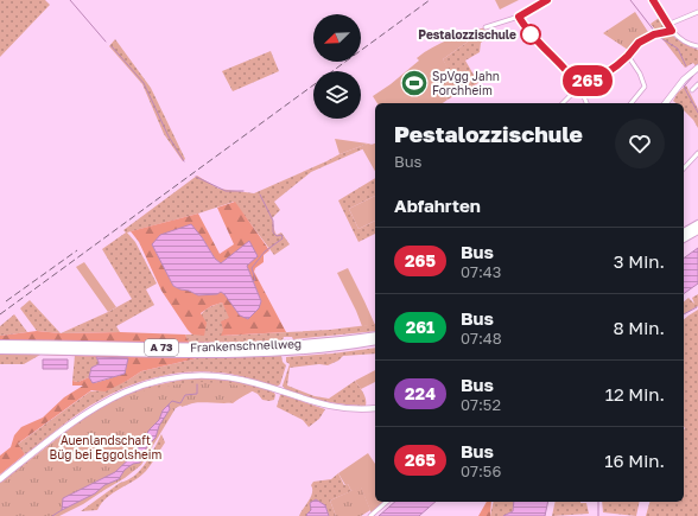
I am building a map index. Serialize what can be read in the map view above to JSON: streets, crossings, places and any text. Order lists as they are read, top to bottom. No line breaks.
{"streets":{"highway":["Frankenschnellweg","A 73"]},"parks":["Auenlandschaft Büg bei Eggolsheim"],"places":{"other":["Pestalozzischule"],"sports":["SpVgg Jahn Forchheim"]},"lines":["bus line 265"],"north":"bottom left","page":{"on_map":"265","heading":[["Pestalozzischule","Bus"],"Abfahrten"],"list":[{"mark":"265","name":"Bus","note":"07:43","value":"3 Min."},{"mark":"261","name":"Bus","note":"07:48","value":"8 Min."},{"mark":"224","name":"Bus","note":"07:52","value":"12 Min."},{"mark":"265","name":"Bus","note":"07:56","value":"16 Min."}]}}
